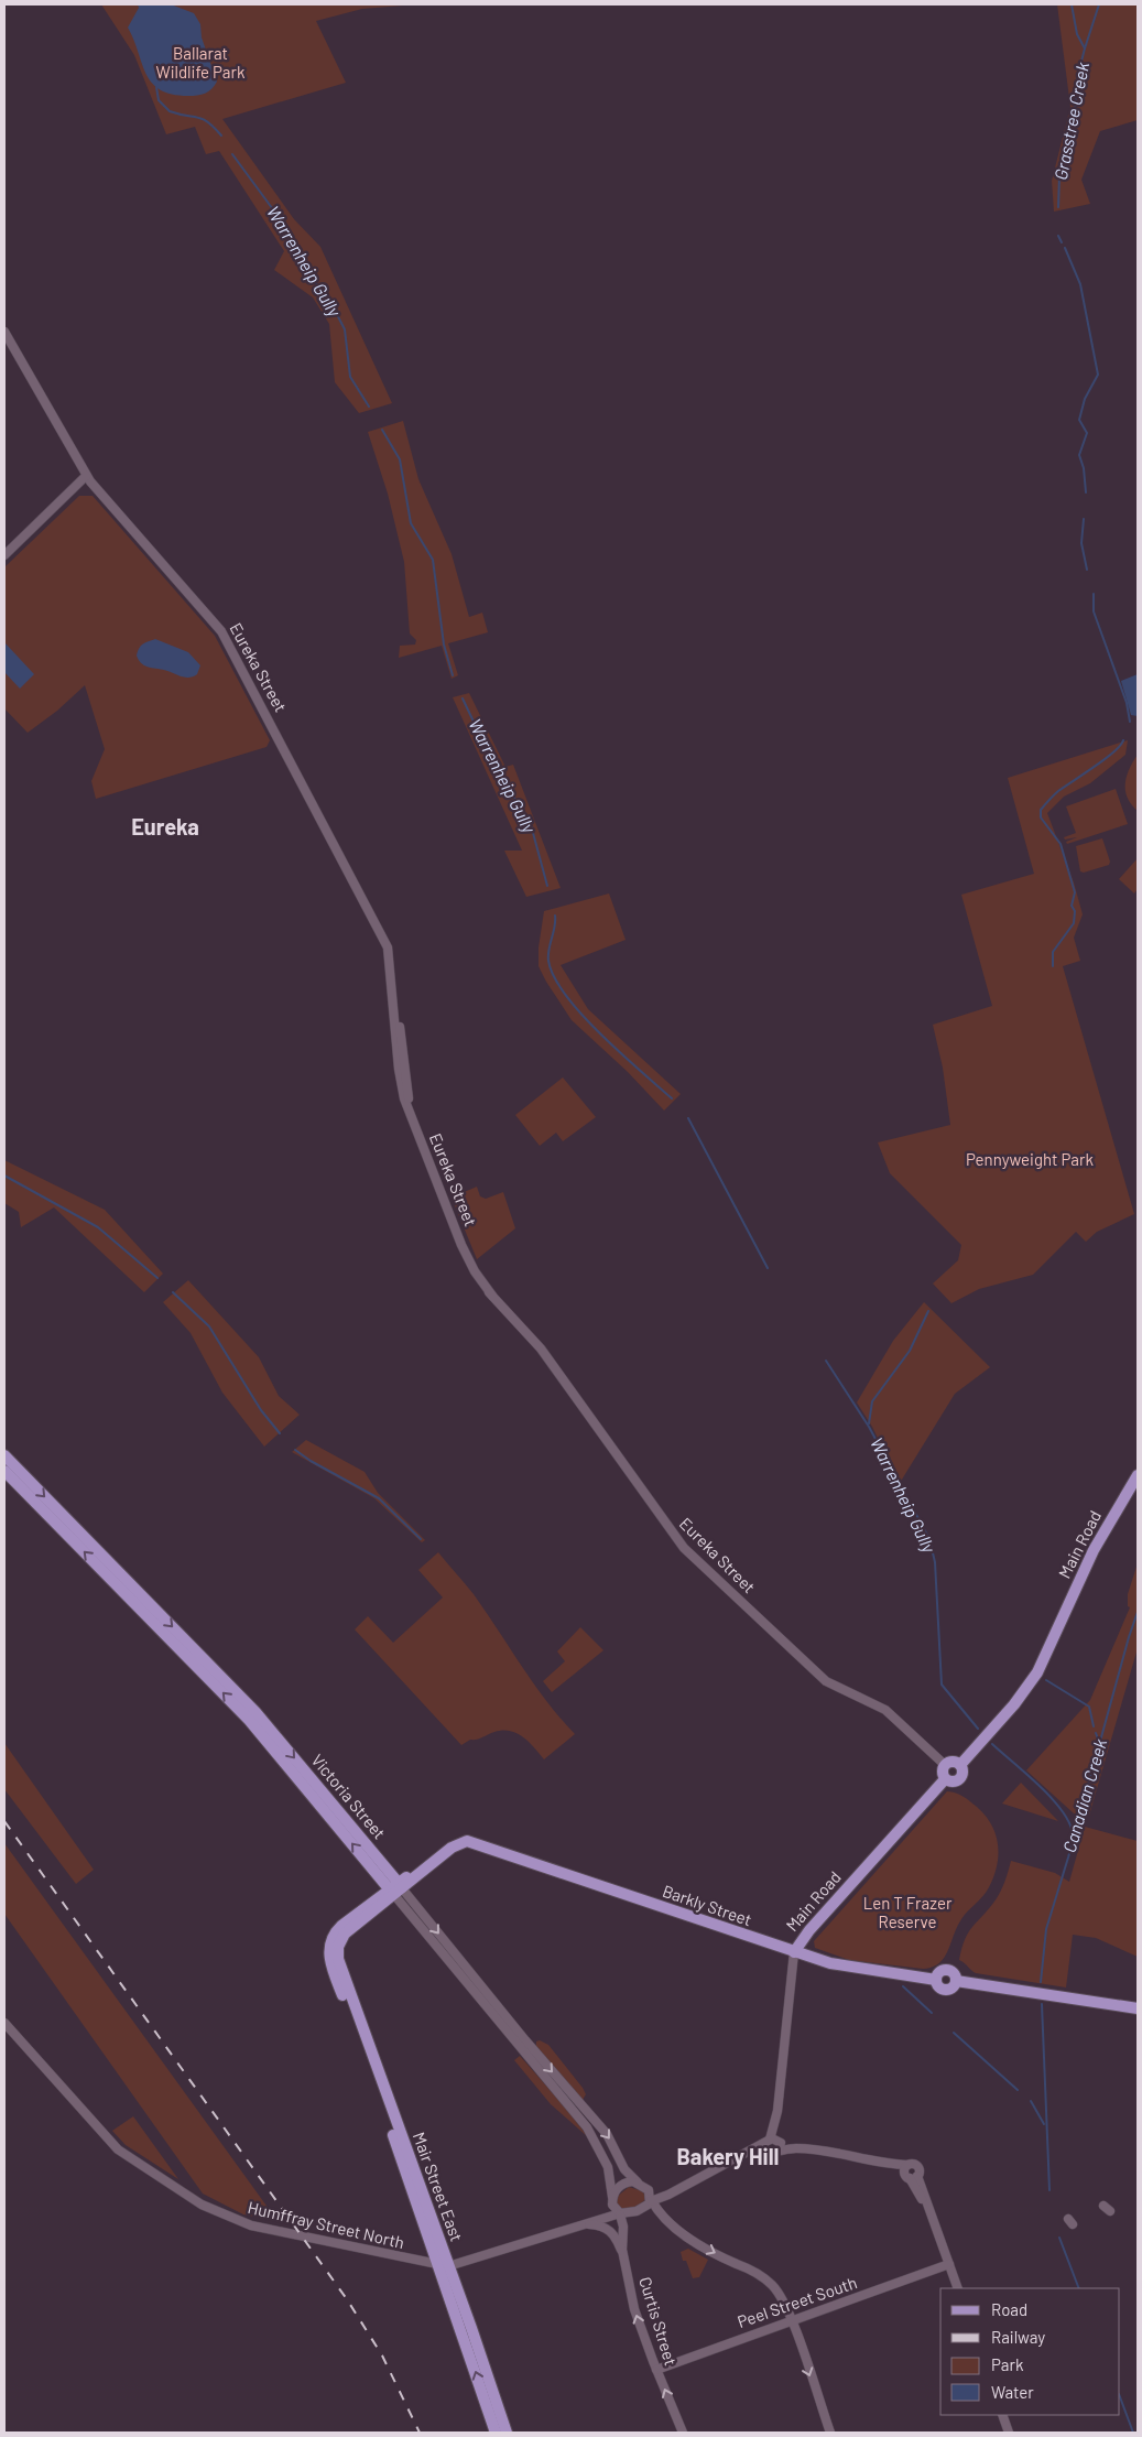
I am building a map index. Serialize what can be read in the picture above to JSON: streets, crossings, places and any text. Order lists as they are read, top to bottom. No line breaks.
{"streets":{"main road":["Main Road","Victoria Street","Barkly Street","Mair Street East"],"street":["Eureka Street","Humffray Street North","Peel Street South","Curtis Street"]},"crossings":[["Eureka Street","Main Road"],["Main Road","Barkly Street"],["Victoria Street","Barkly Street"],["Victoria Street","Mair Street East"],["Victoria Street","Humffray Street North"],["Victoria Street","Curtis Street"],["Barkly Street","Mair Street East"],["Mair Street East","Humffray Street North"],["Humffray Street North","Curtis Street"],["Peel Street South","Curtis Street"]],"one_way":["Curtis Street"],"districts":["Eureka","Bakery Hill"],"water":["Grasstree Creek","Warrenheip Gully","Canadian Creek"],"parks":["Ballarat Wildlife Park","Pennyweight Park","Len T Frazer Reserve"],"legend":["Road","Railway","Park","Water"]}
